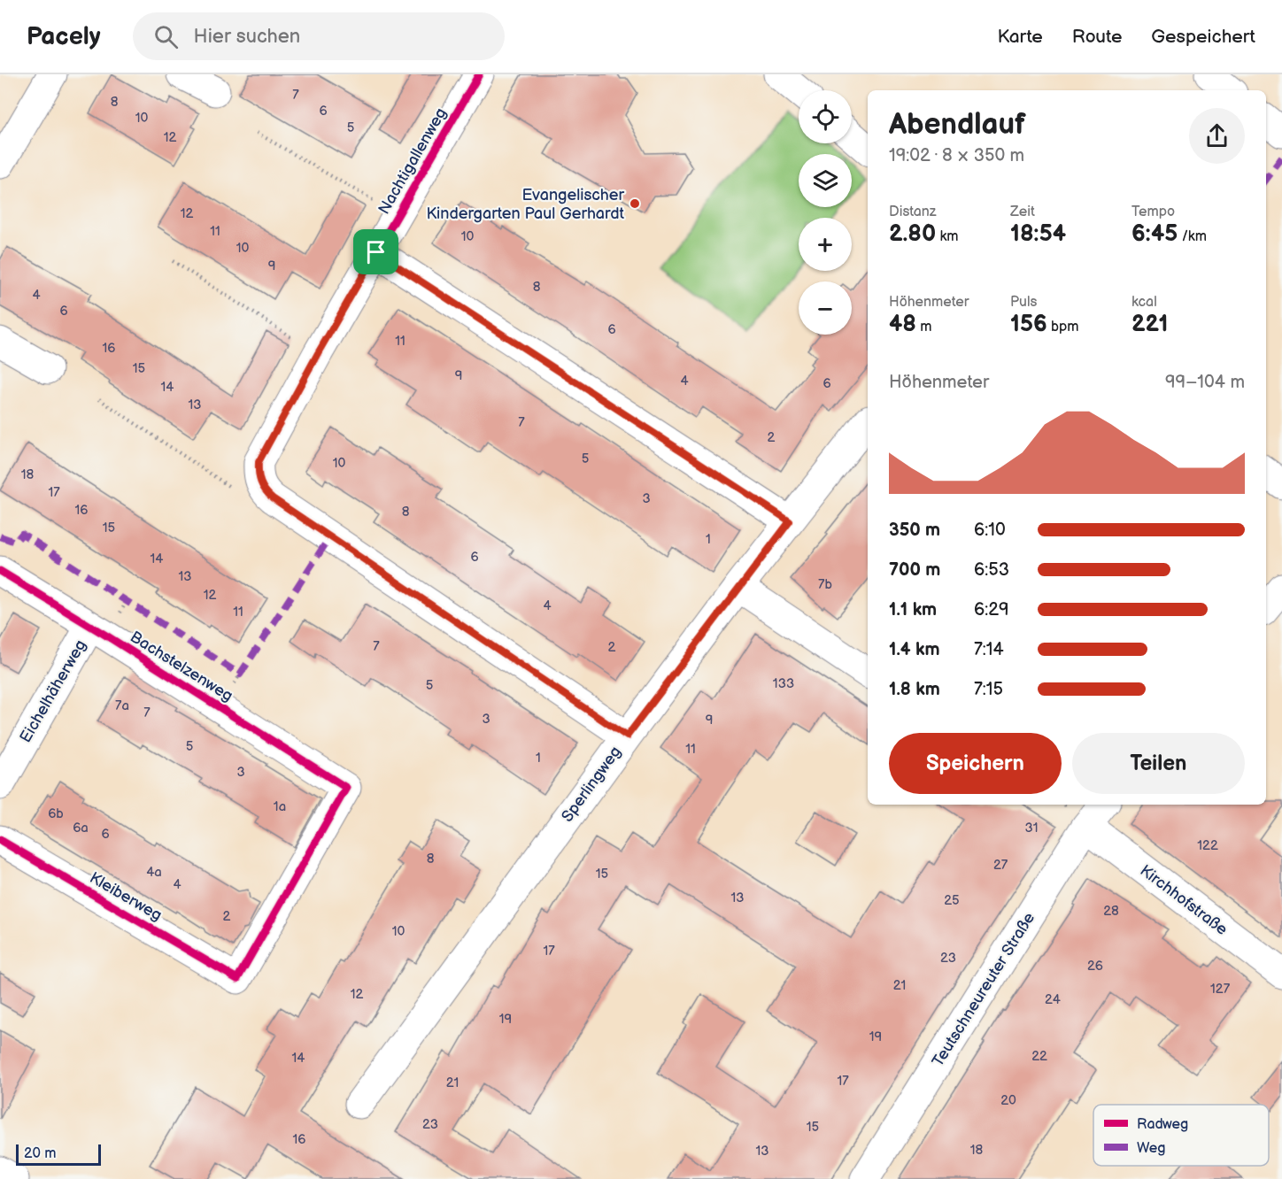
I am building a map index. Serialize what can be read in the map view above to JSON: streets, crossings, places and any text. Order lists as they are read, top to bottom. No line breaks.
{"streets":{"street":["Nachtigallenweg","Bachstelzenweg","Eichelhäherweg","Sperlingweg","Kleiberweg","Kirchhofstraße","Teutschneureuter Straße"]},"crossings":[["Bachstelzenweg","Eichelhäherweg"],["Bachstelzenweg","Kleiberweg"],["Kirchhofstraße","Teutschneureuter Straße"]],"places":["Evangelischer Kindergarten Paul Gerhardt"],"house_numbers":["7","8","6","10","5","12","12","11","10","10","9","8","4","6","6","11","16","15","9","4","6","14","13","7","2","5","10","18","17","3","16","8","15","1","6","14","13","7b","12","4","11","7","2","133","5","7a","7","3","9","5","11","1","3","1a","6b","6a","31","6","122","8","27","4a","15","4","13","25","28","2","10","17","23","26","21","127","12","24","19","19","22","14","17","21","20","23","15","16","18","13"],"legend":["Radweg","Weg"],"scale_bar":"20 m","page":{"header":"Pacely","search":"Hier suchen","nav":["Karte","Route","Gespeichert"],"map_buttons":["+","−"],"heading":["Abendlauf","19:02 · 8 × 350 m"],"stats":[["Distanz","2.80 km"],["Zeit","18:54"],["Tempo","6:45 /km"],["Höhenmeter","48 m"],["Puls","156 bpm"],["kcal","221"]],"chart":["Höhenmeter","99–104 m"],"list":[{"name":"350 m","note":"6:10"},{"name":"700 m","note":"6:53"},{"name":"1.1 km","note":"6:29"},{"name":"1.4 km","note":"7:14"},{"name":"1.8 km","note":"7:15"}],"buttons":["Speichern","Teilen"],"scale":"20 m"}}
